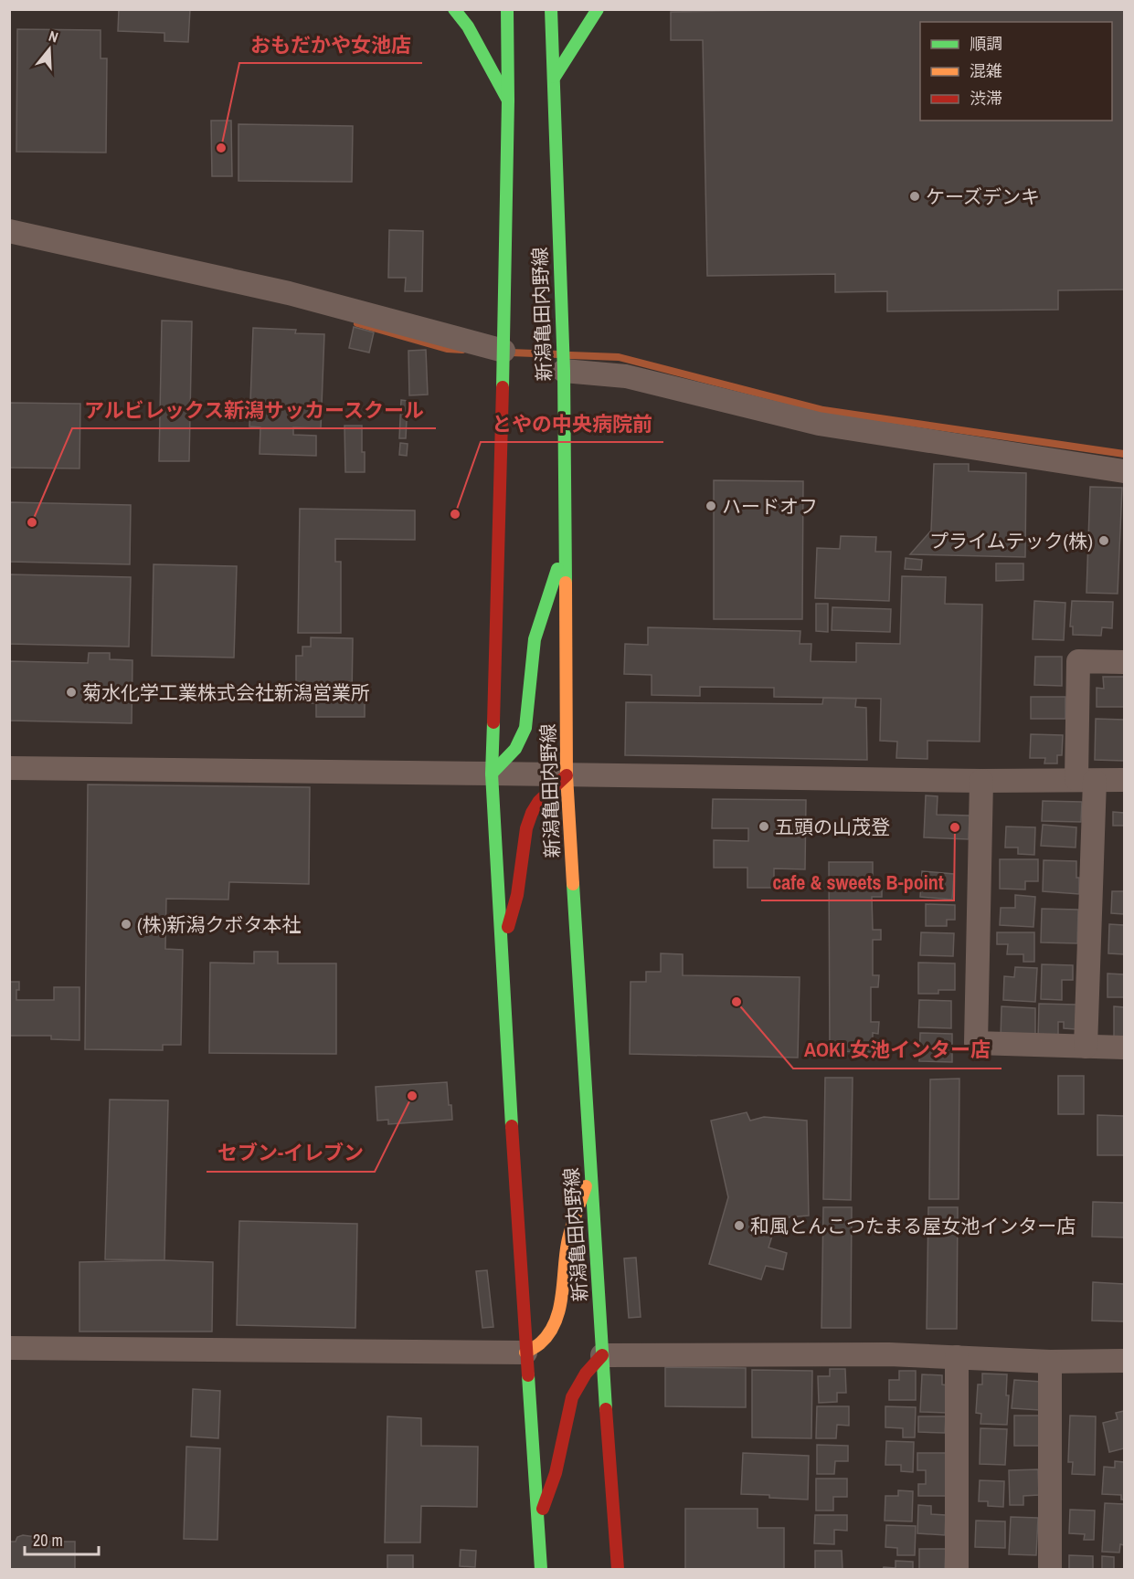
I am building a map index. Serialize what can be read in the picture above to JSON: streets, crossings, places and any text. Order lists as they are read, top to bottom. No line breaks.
{"streets":{"main road":["新潟亀田内野線"]},"places":["おもだかや女池店","ケーズデンキ","ハードオフ","とやの中央病院前","アルビレックス新潟サッカースクール","プライムテック(株)","菊水化学工業株式会社新潟営業所","五頭の山茂登","cafe & sweets B-point","(株)新潟クボタ本社","AOKI 女池インター店","セブン-イレブン","和風とんこつたまる屋女池インター店"],"legend":["順調","混雑","渋滞"],"scale_bar":"20 m","north":"top"}
